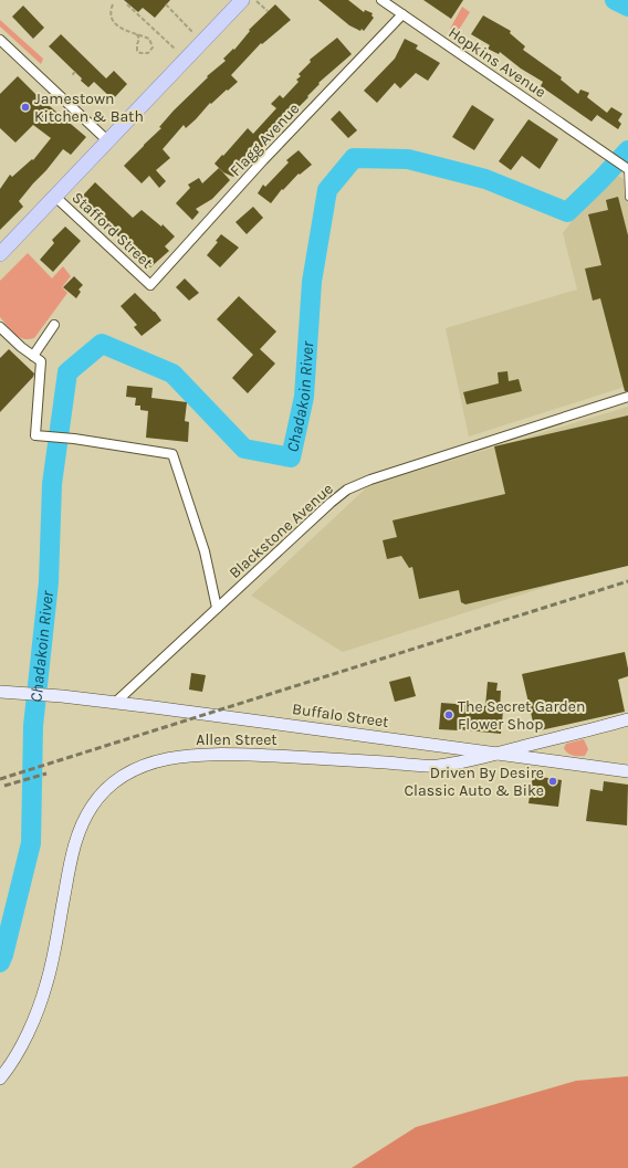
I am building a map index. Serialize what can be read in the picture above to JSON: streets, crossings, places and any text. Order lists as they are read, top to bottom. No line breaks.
{"streets":{"street":["Hopkins Avenue","Flagg Avenue","Stafford Street","Blackstone Avenue","Buffalo Street","Allen Street"]},"crossings":[["Hopkins Avenue","Flagg Avenue"],["Flagg Avenue","Stafford Street"],["Blackstone Avenue","Buffalo Street"],["Buffalo Street","Allen Street"]],"water":["Chadakoin River"],"places":["Jamestown Kitchen & Bath","The Secret Garden Flower Shop","Driven By Desire Classic Auto & Bike"]}
